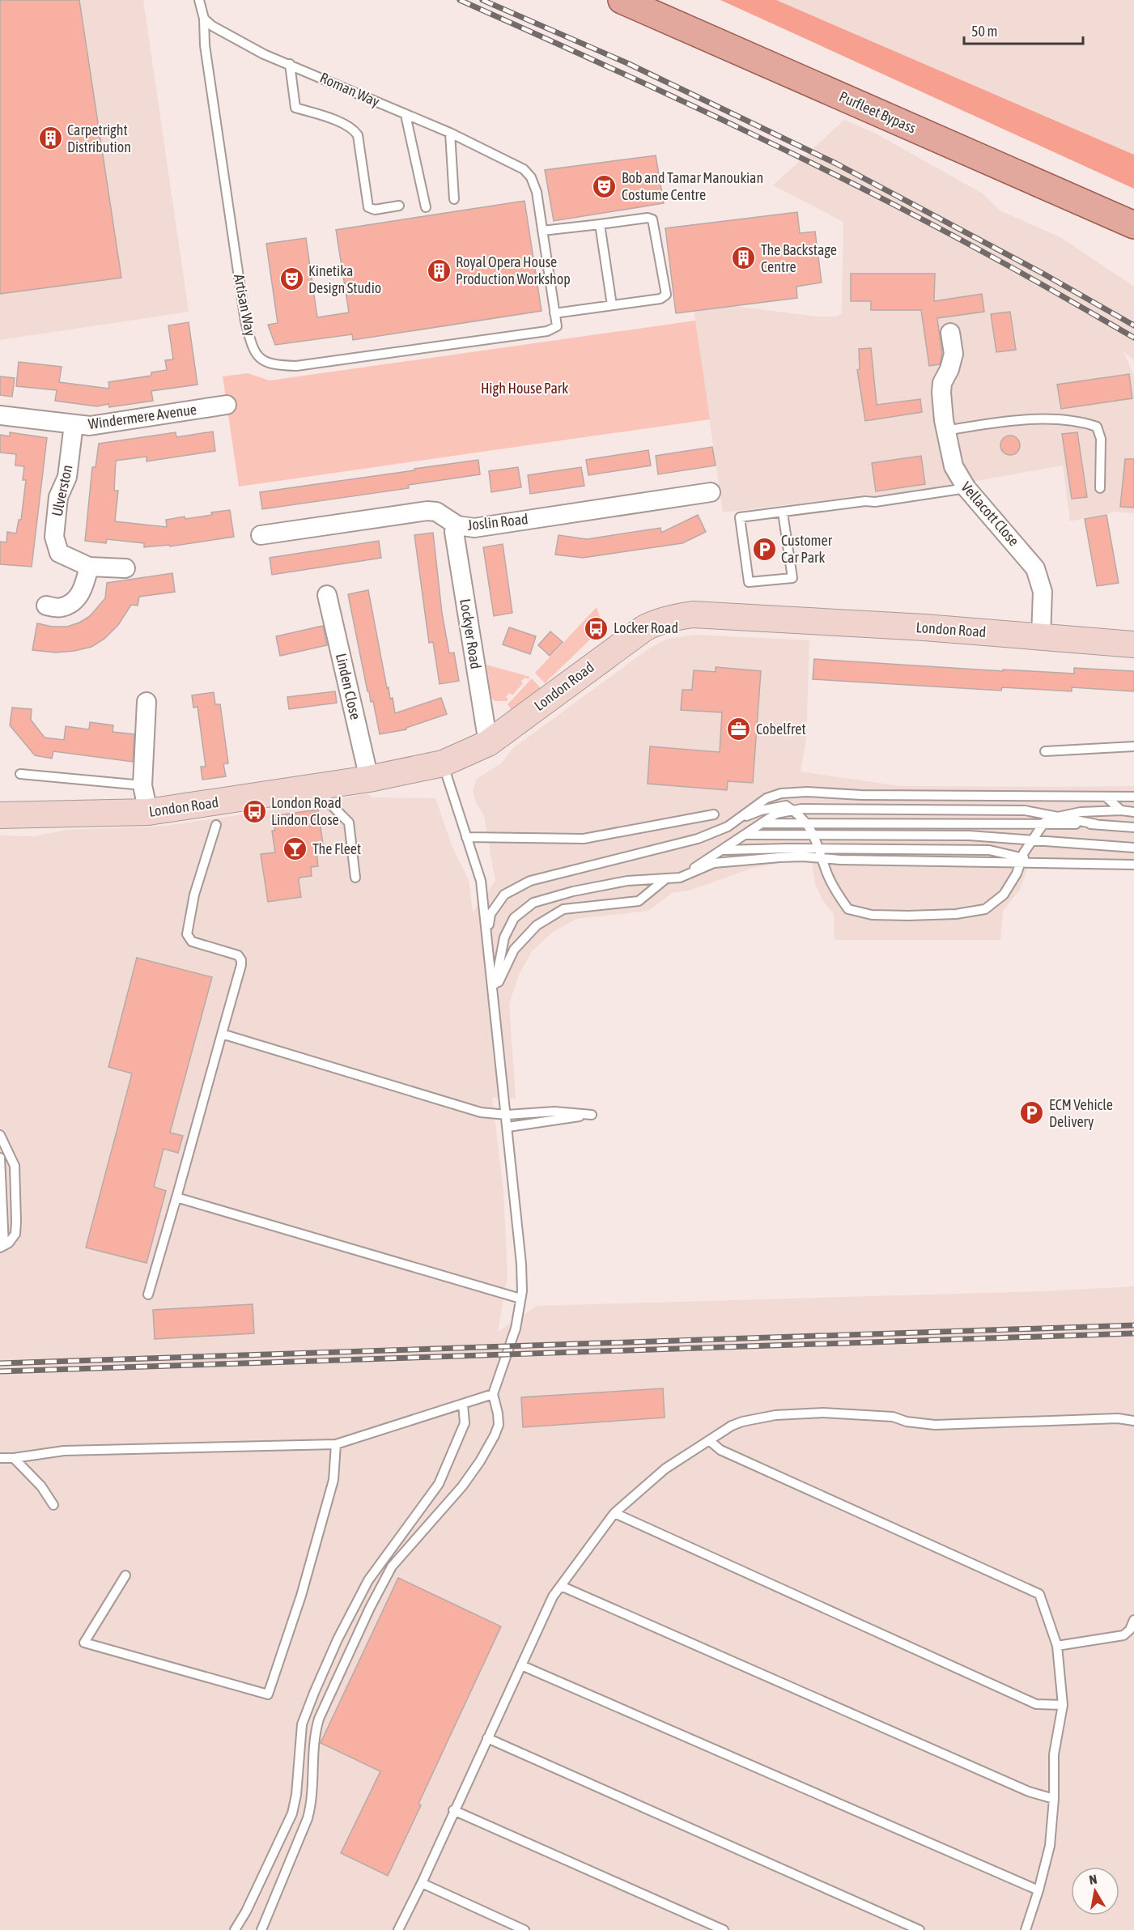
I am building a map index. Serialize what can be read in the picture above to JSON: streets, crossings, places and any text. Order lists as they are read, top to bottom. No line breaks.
{"streets":{"main road":["Purfleet Bypass"],"street":["Windermere Avenue","Ulverston","Vellacott Close","Joslin Road","London Road","Lockyer Road","Linden Close"],"lane":["Roman Way","Artisan Way"]},"crossings":[["Roman Way","Artisan Way"],["Windermere Avenue","Ulverston"],["Vellacott Close","London Road"],["Joslin Road","Lockyer Road"],["London Road","Lockyer Road"],["London Road","Linden Close"]],"parks":["High House Park"],"places":{"building":["Carpetright Distribution","The Backstage Centre","Royal Opera House Production Workshop"],"theatre":["Bob and Tamar Manoukian Costume Centre","Kinetika Design Studio"],"parking":["Customer Car Park","ECM Vehicle Delivery"],"bus stop":["Locker Road","London Road Lindon Close"],"office":["Cobelfret"],"bar":["The Fleet"]},"scale_bar":"50 m","north":"top"}
